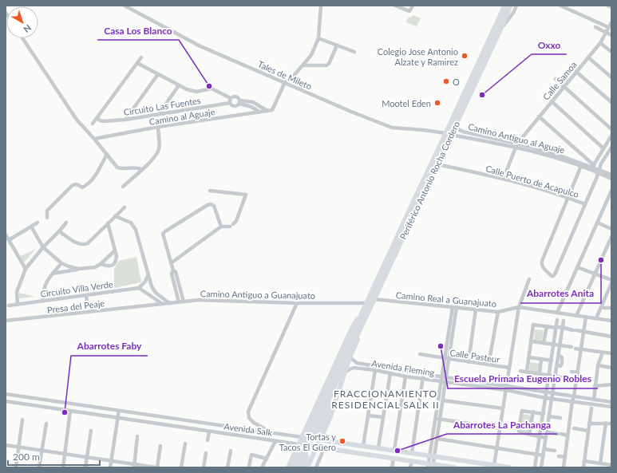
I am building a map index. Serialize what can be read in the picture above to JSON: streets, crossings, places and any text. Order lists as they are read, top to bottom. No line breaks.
{"streets":{"highway":["Periférico Antonio Rocha Cordero"],"main road":["Avenida Salk"],"street":["Tales de Mileto","Calle Samoa","Circuito Las Fuentes","Camino al Aguaje","Camino Antiguo al Aguaje","Calle Puerto de Acapulco","Circuito Villa Verde","Camino Antiguo a Guanajuato","Camino Real a Guanajuato","Presa del Peaje","Calle Pasteur","Avenida Fleming"]},"crossings":[["Tales de Mileto","Camino Antiguo al Aguaje"],["Tales de Mileto","Periférico Antonio Rocha Cordero"],["Calle Samoa","Camino Antiguo al Aguaje"],["Calle Samoa","Calle Puerto de Acapulco"],["Camino Antiguo al Aguaje","Periférico Antonio Rocha Cordero"],["Periférico Antonio Rocha Cordero","Calle Puerto de Acapulco"],["Periférico Antonio Rocha Cordero","Camino Antiguo a Guanajuato"],["Periférico Antonio Rocha Cordero","Camino Real a Guanajuato"],["Periférico Antonio Rocha Cordero","Avenida Fleming"],["Camino Antiguo a Guanajuato","Presa del Peaje"]],"districts":["FRACCIONAMIENTO RESIDENCIAL SALK II"],"places":["Colegio Jose Antonio Alzate y Ramirez","O","Casa Los Blanco","Oxxo","Mootel Eden","Abarrotes Anita","Escuela Primaria Eugenio Robles","Abarrotes Faby","Tortas y Tacos El Güero","Abarrotes La Pachanga"],"scale_bar":"200 m","north":"bottom right"}
